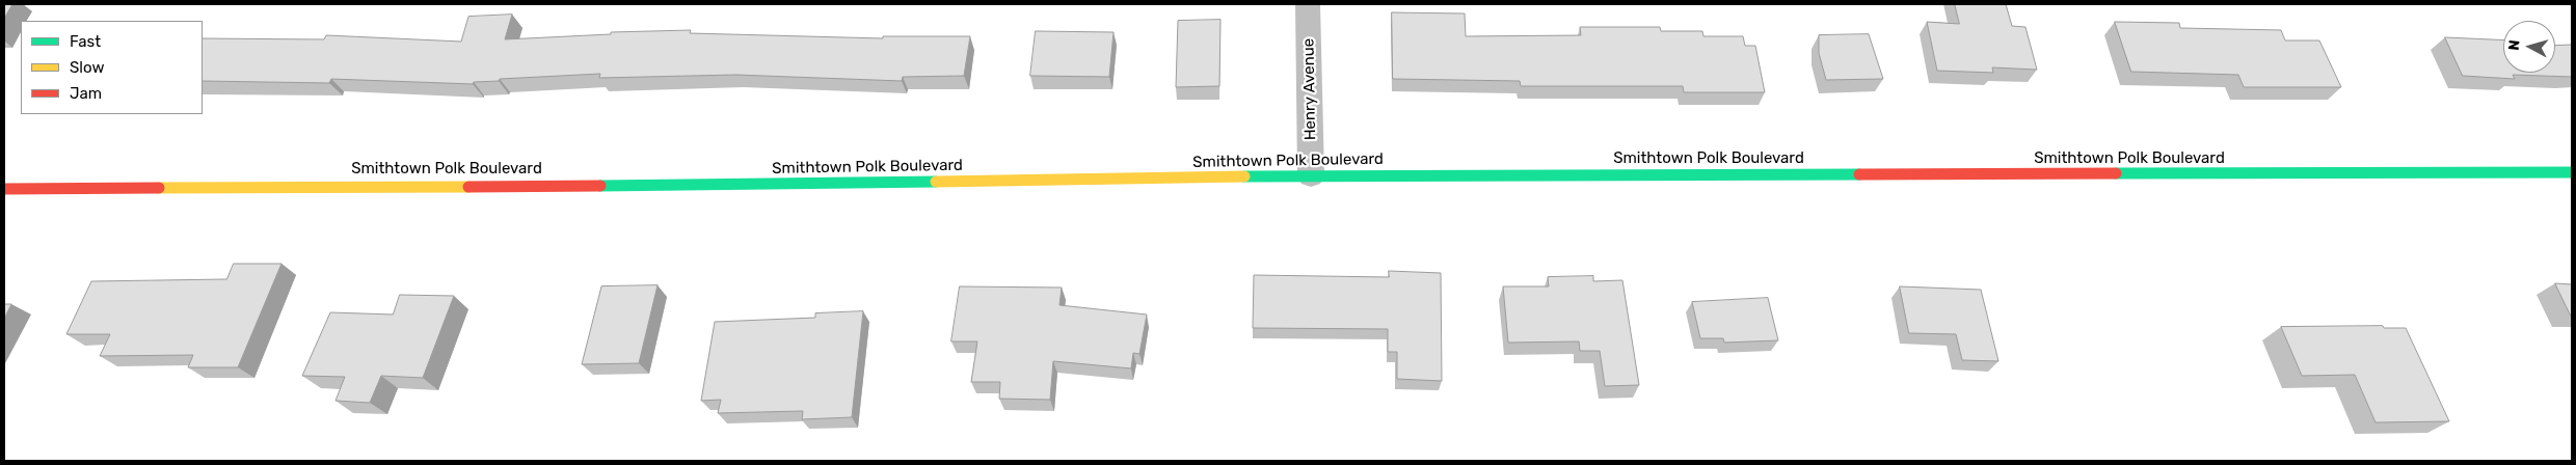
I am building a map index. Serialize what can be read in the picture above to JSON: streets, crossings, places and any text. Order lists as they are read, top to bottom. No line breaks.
{"streets":{"street":["Henry Avenue","Smithtown Polk Boulevard"]},"crossings":[["Henry Avenue","Smithtown Polk Boulevard"]],"legend":["Fast","Slow","Jam"],"north":"left"}
